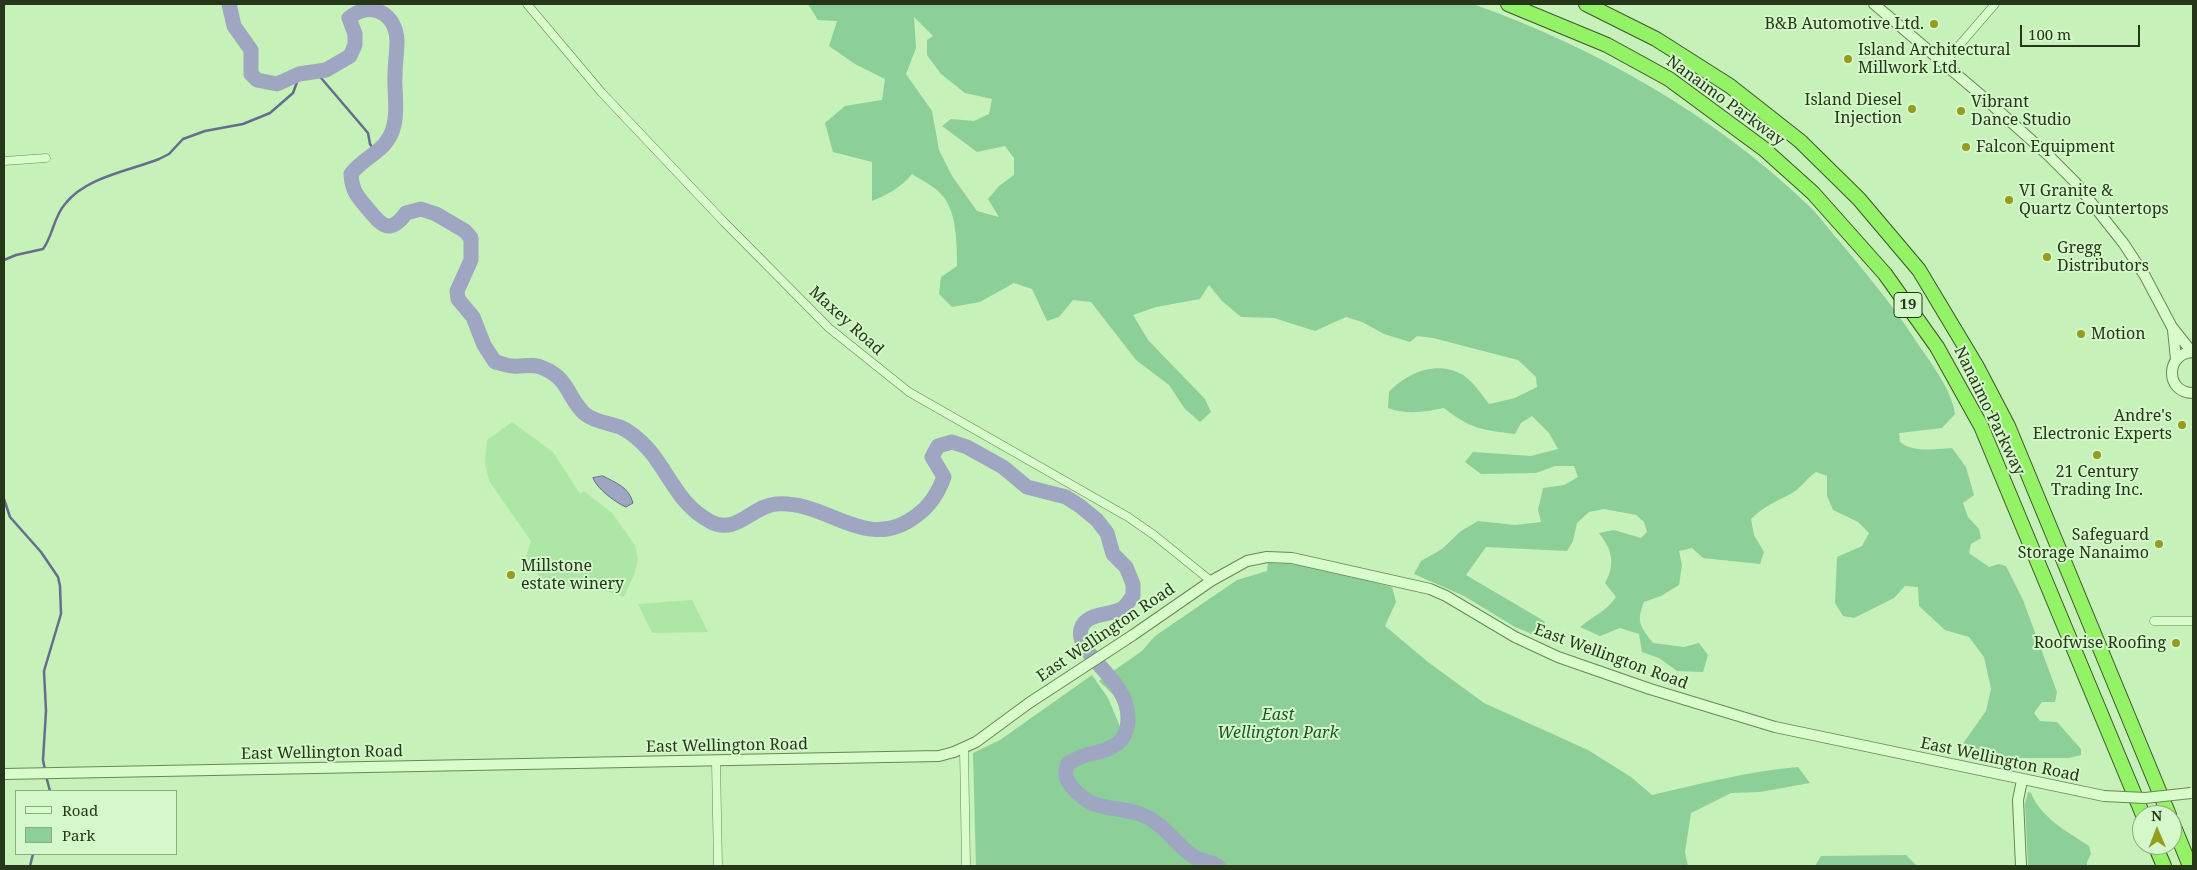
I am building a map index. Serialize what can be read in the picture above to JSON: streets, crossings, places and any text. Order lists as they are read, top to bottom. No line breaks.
{"streets":{"highway":["Nanaimo Parkway","19"],"street":["Maxey Road","East Wellington Road"]},"crossings":[["Maxey Road","East Wellington Road"]],"parks":["East Wellington Park"],"places":["B&B Automotive Ltd.","Island Architectural Millwork Ltd.","Island Diesel Injection","Vibrant Dance Studio","Falcon Equipment","VI Granite & Quartz Countertops","Gregg Distributors","Motion","Andre's Electronic Experts","21 Century Trading Inc.","Safeguard Storage Nanaimo","Millstone estate winery","Roofwise Roofing"],"legend":["Road","Park"],"scale_bar":"100 m","north":"top"}
